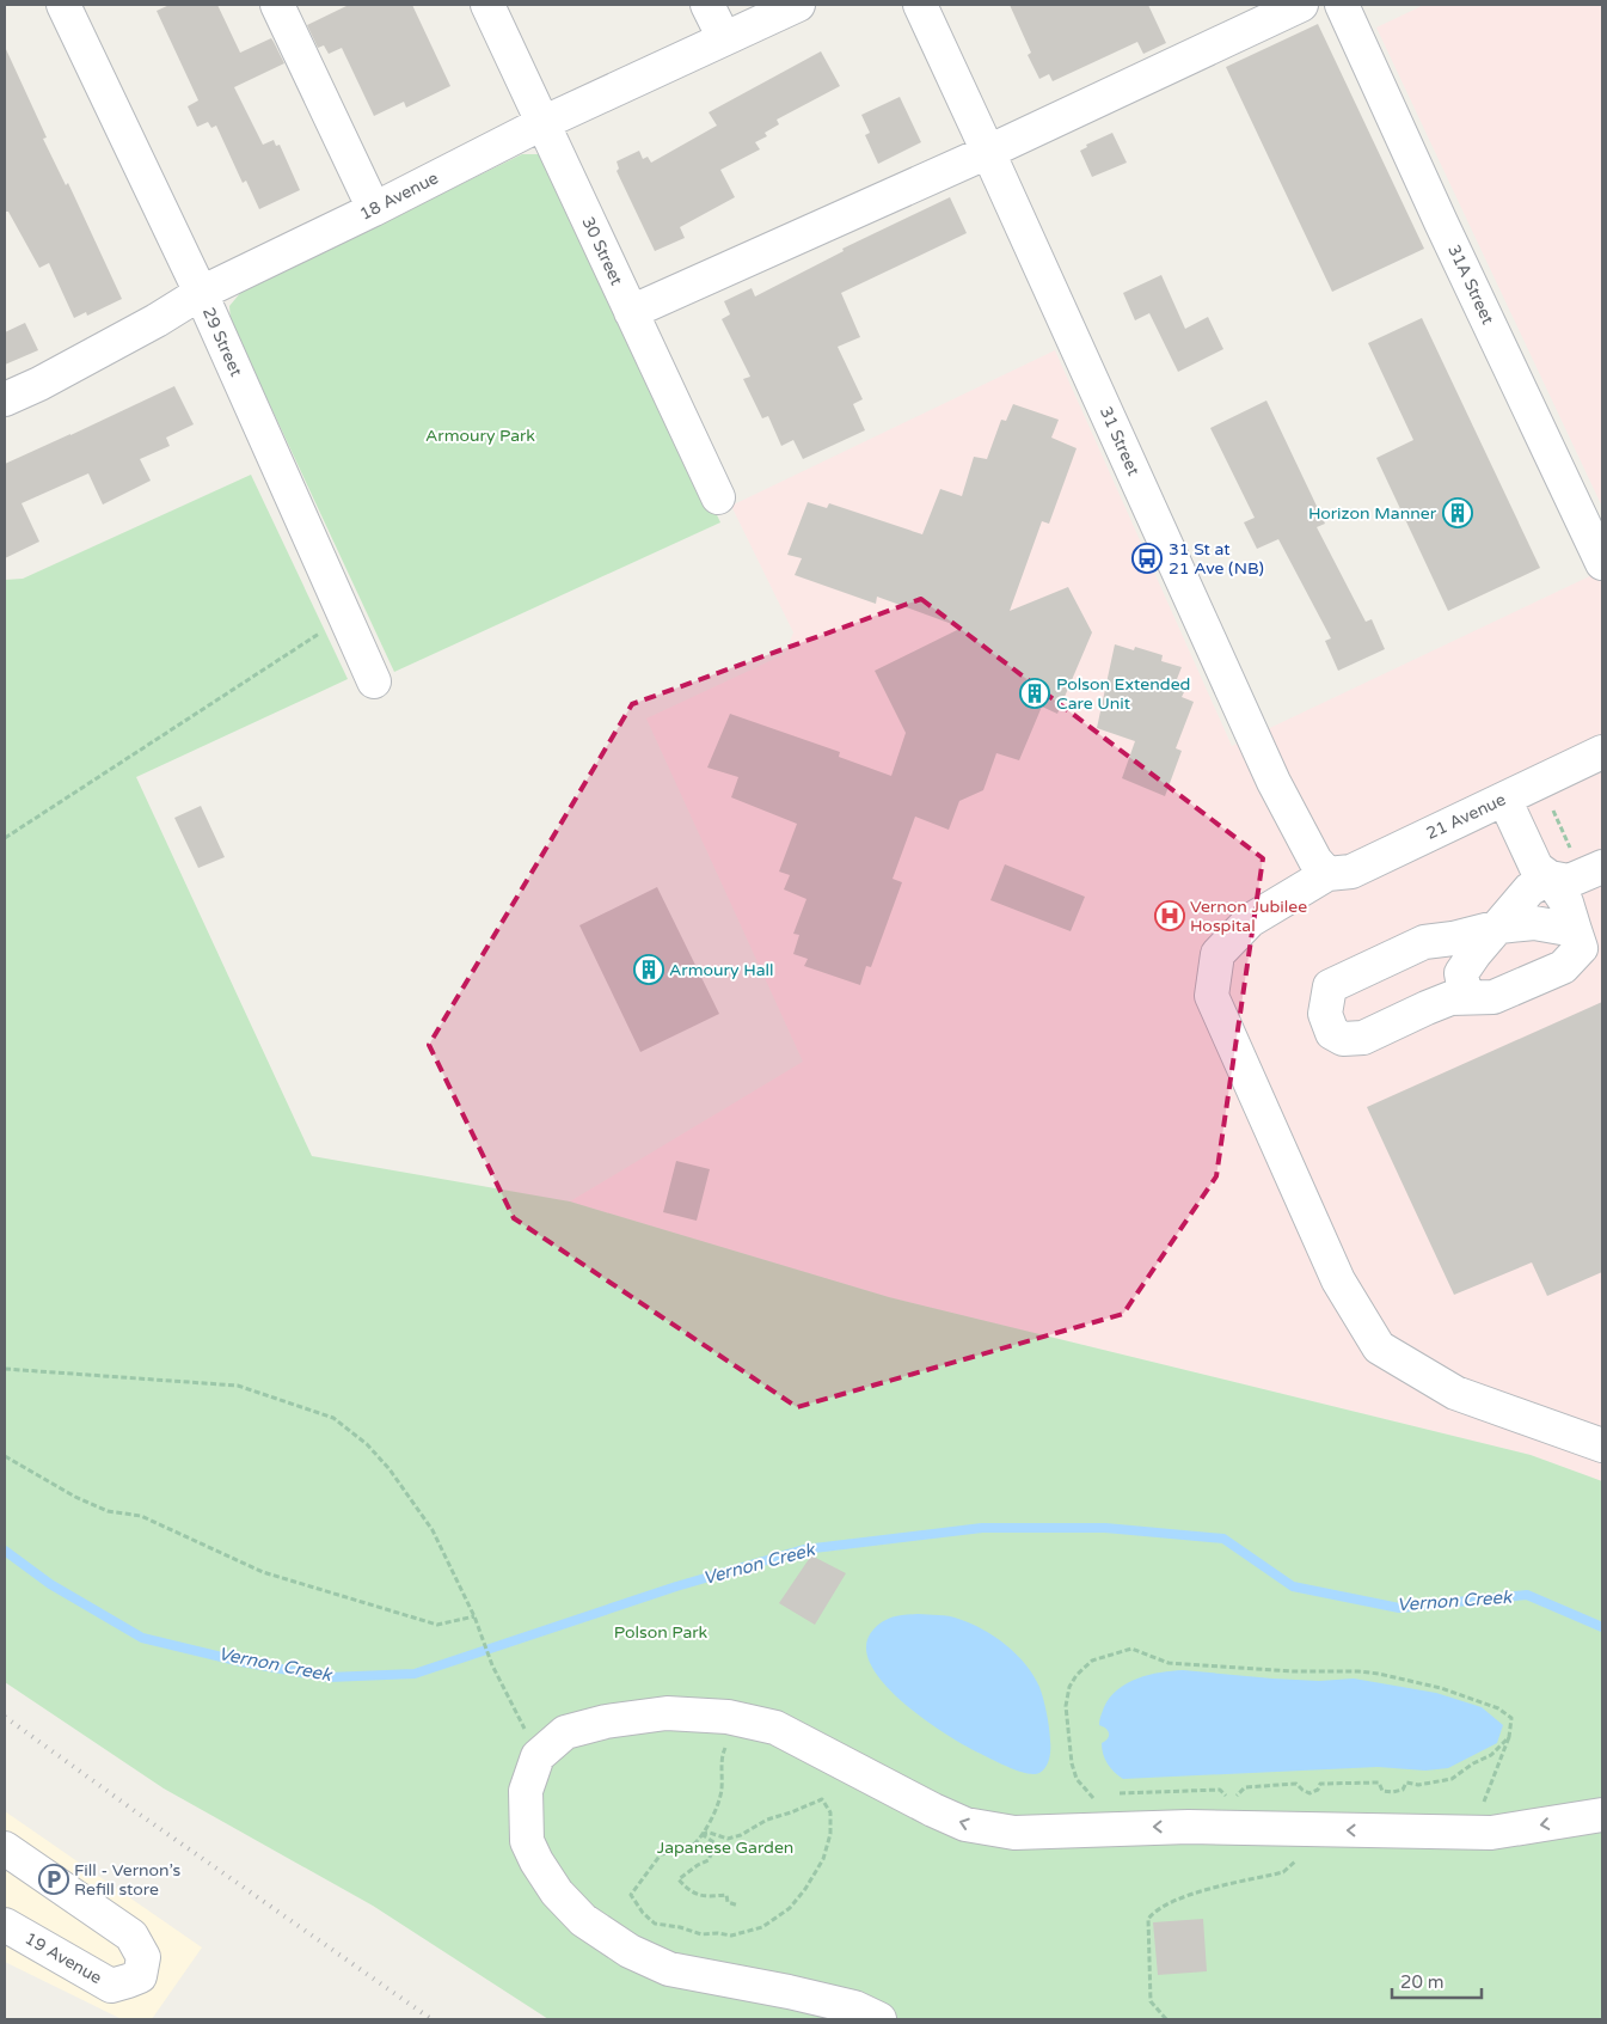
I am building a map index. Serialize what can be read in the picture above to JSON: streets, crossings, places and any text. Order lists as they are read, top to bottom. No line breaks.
{"streets":{"street":["18 Avenue","30 Street","31A Street","29 Street","31 Street","21 Avenue","19 Avenue"]},"crossings":[["18 Avenue","30 Street"],["18 Avenue","29 Street"],["31 Street","21 Avenue"]],"water":["Vernon Creek"],"parks":["Armoury Park","Polson Park","Japanese Garden"],"places":{"building":["Horizon Manner","Polson Extended Care Unit","Armoury Hall"],"bus stop":["31 St at 21 Ave (NB)"],"hospital":["Vernon Jubilee Hospital"],"parking":["Fill - Vernon’s Refill store"]},"scale_bar":"20 m"}
